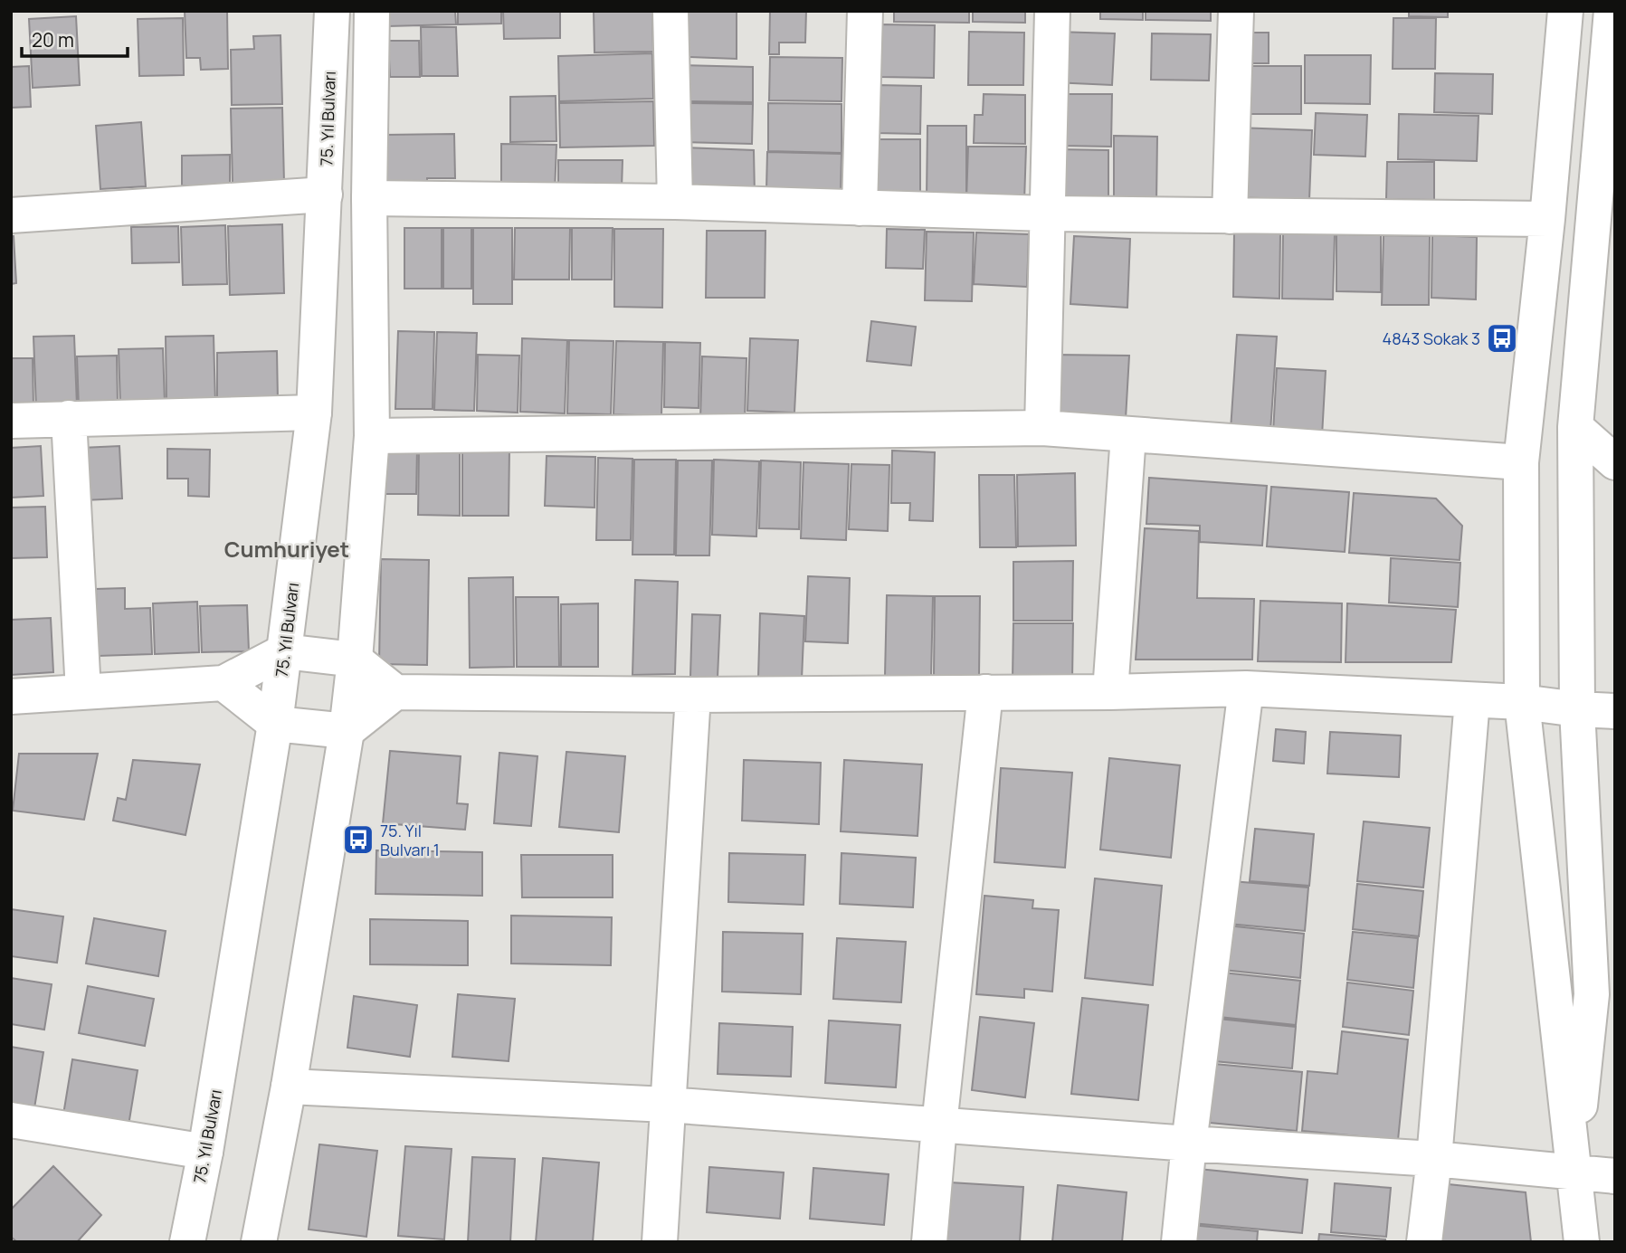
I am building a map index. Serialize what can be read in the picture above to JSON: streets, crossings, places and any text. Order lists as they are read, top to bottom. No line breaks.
{"streets":{"street":["75. Yıl Bulvarı"]},"districts":["Cumhuriyet"],"places":{"bus stop":["4843 Sokak 3","75. Yıl Bulvarı 1"]},"scale_bar":"20 m"}
